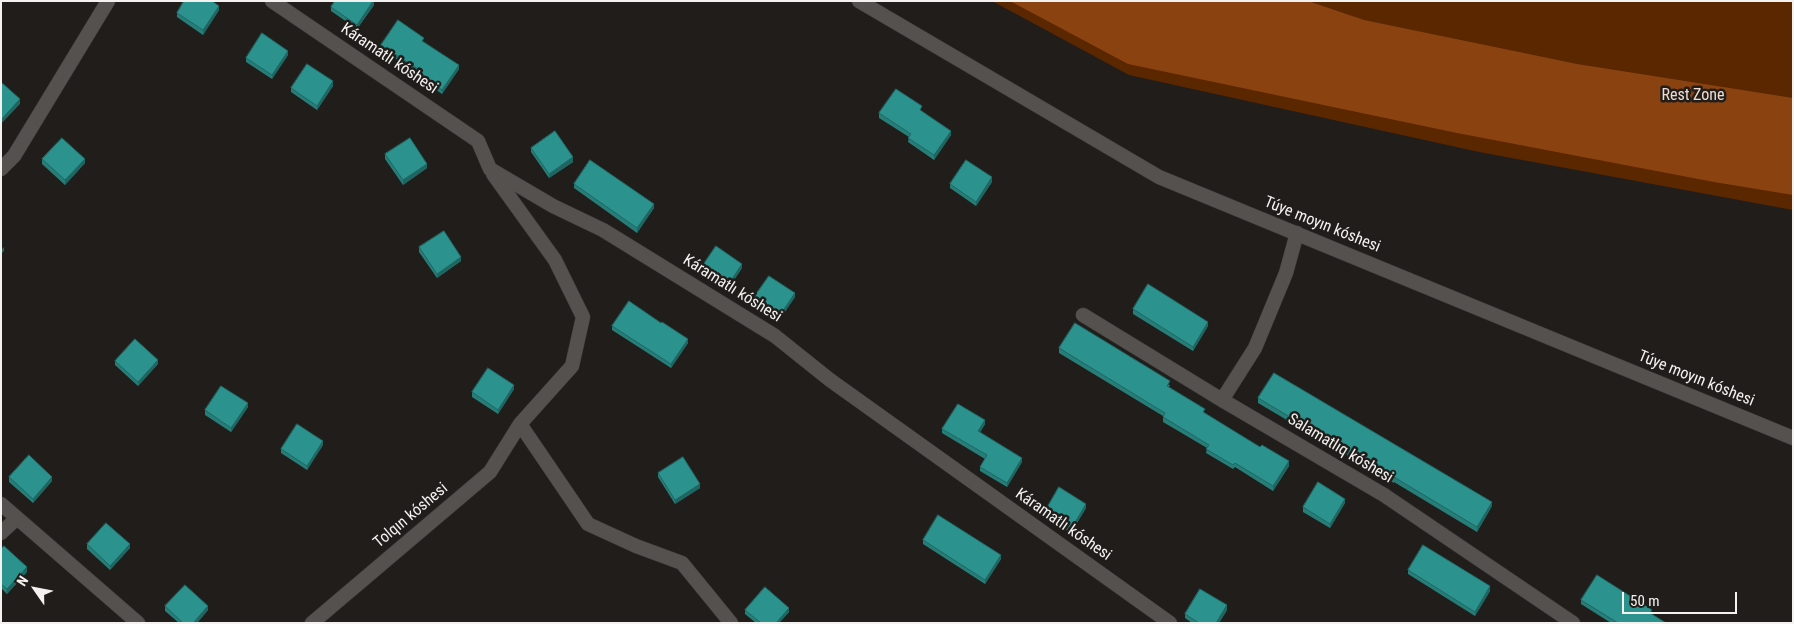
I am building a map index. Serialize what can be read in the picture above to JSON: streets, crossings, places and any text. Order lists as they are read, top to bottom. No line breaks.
{"streets":{"street":["Káramatlı kóshesi","Túye moyın kóshesi","Salamatlıq kóshesi","Tolqın kóshesi"]},"crossings":[["Káramatlı kóshesi","Tolqın kóshesi"]],"parks":["Rest Zone"],"scale_bar":"50 m","north":"top left"}
